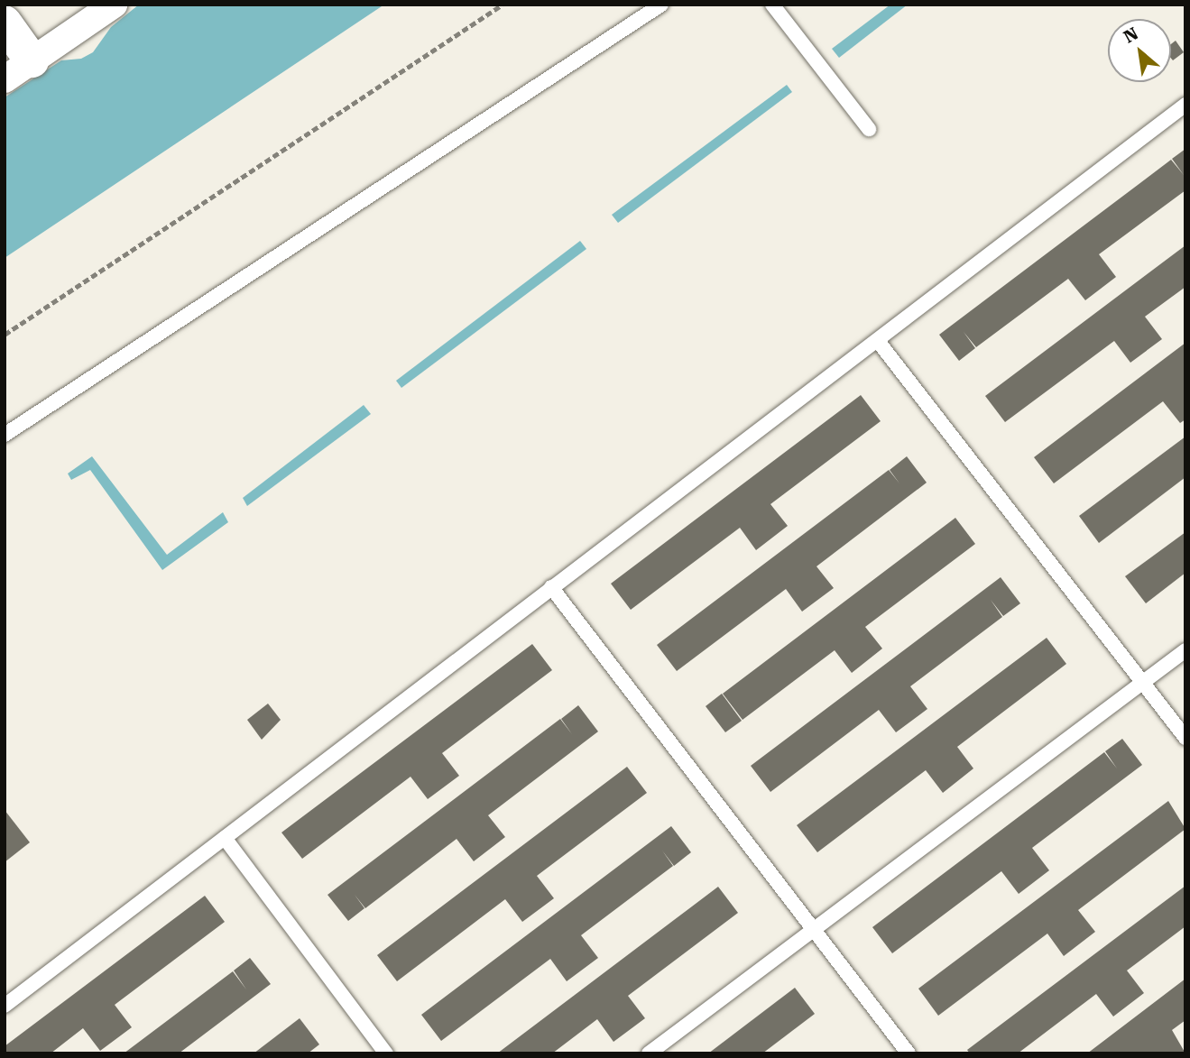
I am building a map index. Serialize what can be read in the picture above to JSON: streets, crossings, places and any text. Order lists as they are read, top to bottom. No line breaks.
{"north":"top left"}
